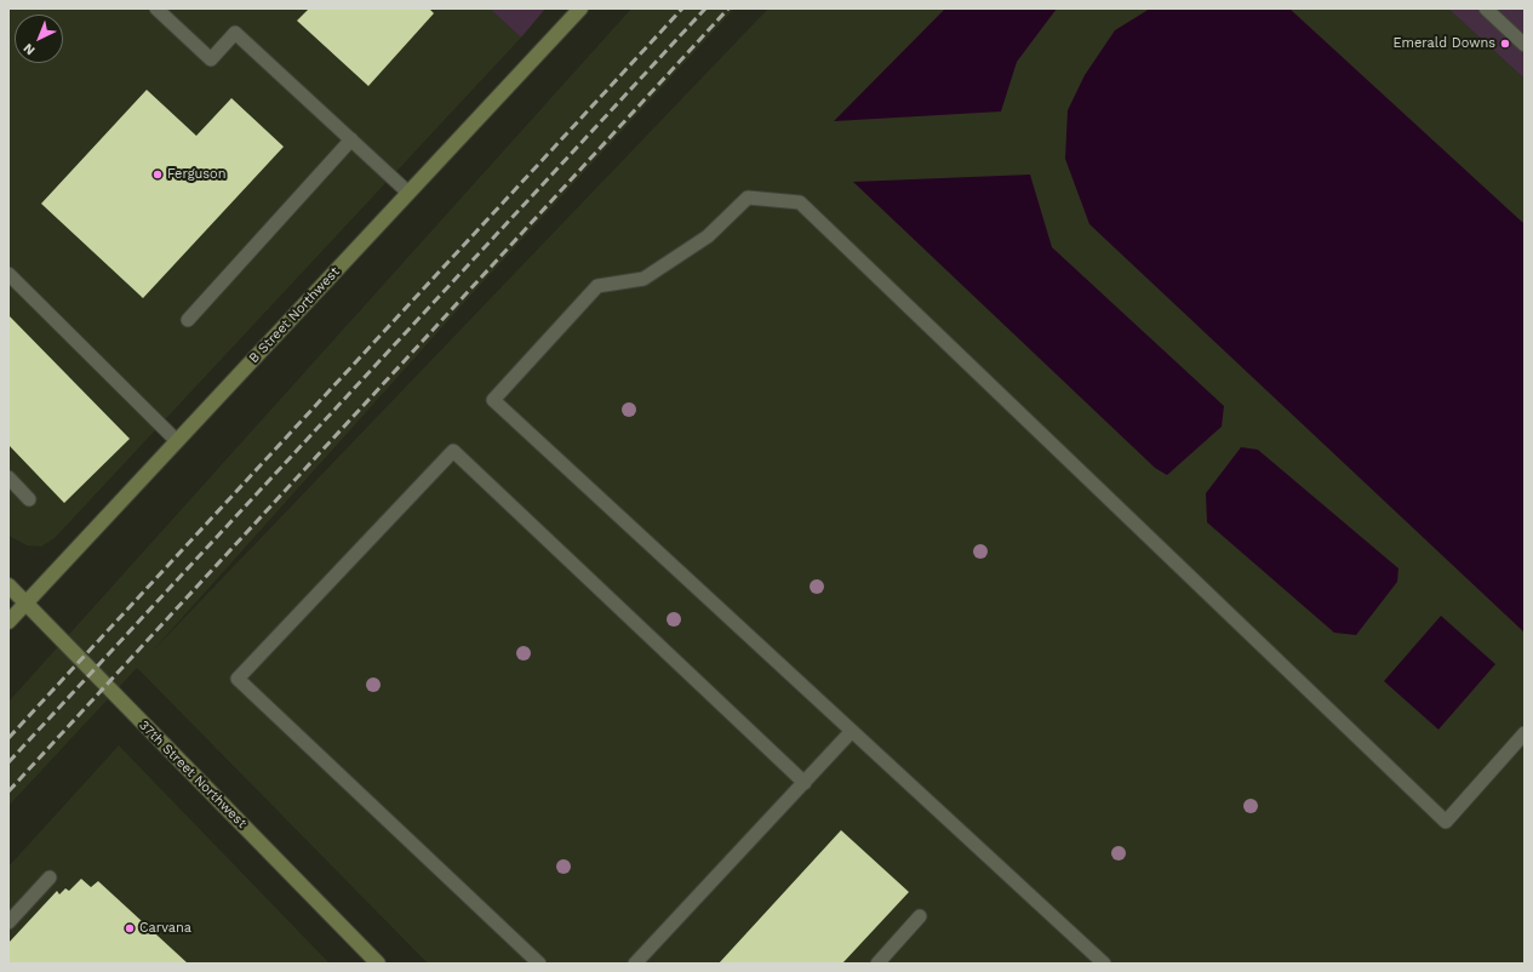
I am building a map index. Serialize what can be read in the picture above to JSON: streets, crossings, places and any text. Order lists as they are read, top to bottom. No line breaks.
{"streets":{"street":["B Street Northwest","37th Street Northwest"]},"crossings":[["B Street Northwest","37th Street Northwest"]],"places":["Emerald Downs","Ferguson","Carvana"],"north":"bottom left"}
